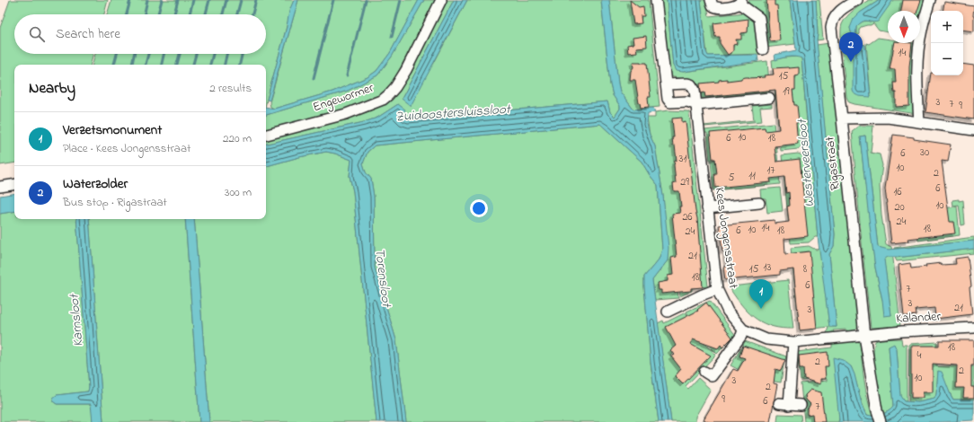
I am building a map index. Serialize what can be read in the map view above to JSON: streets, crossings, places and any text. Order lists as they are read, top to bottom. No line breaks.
{"streets":{"street":["Engewormer","Rigastraat","Kees Jongensstraat","Kalander"]},"crossings":[["Rigastraat","Kees Jongensstraat"],["Rigastraat","Kalander"],["Kees Jongensstraat","Kalander"]],"water":["Zuidoostersluissloot","Westerveersloot","Torensloot","Karnsloot"],"house_numbers":["14","15","19","3","7","9","10","6","18","30","6","31","10","17","2","11","5","29","6","16","10","20","26","24","14","18","10","6","18","24","21","13","15","8","18","6","7","3","21","3","18","4","2","2","10","3","2","9","6","7"],"north":"bottom","page":{"map_buttons":["+","−"],"search":"Search here","pins":["2","1"],"heading":["Nearby","2 results"],"list":[{"mark":"1","name":"Verzetsmonument","note":"Place · Kees Jongensstraat","value":"220 m"},{"mark":"2","name":"Waterzolder","note":"Bus stop · Rigastraat","value":"300 m"}]}}
